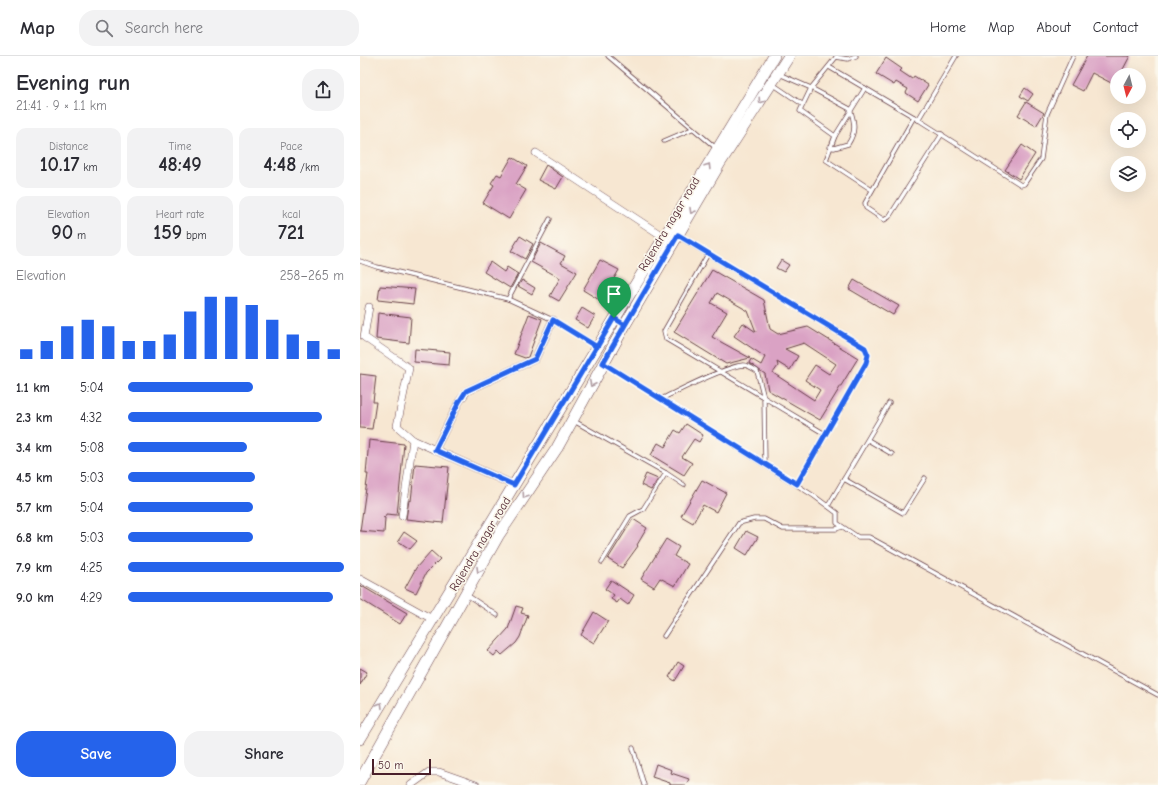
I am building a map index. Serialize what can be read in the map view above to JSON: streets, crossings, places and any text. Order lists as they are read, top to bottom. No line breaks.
{"streets":{"main road":["Rajendra nagar road"]},"scale_bar":"50 m","north":"bottom","page":{"header":"Map","search":"Search here","nav":["Home","Map","About","Contact"],"heading":["Evening run","21:41 · 9 × 1.1 km"],"stats":[["Distance","10.17 km"],["Time","48:49"],["Pace","4:48 /km"],["Elevation","90 m"],["Heart rate","159 bpm"],["kcal","721"]],"chart":["Elevation","258–265 m"],"list":[{"name":"1.1 km","note":"5:04"},{"name":"2.3 km","note":"4:32"},{"name":"3.4 km","note":"5:08"},{"name":"4.5 km","note":"5:03"},{"name":"5.7 km","note":"5:04"},{"name":"6.8 km","note":"5:03"},{"name":"7.9 km","note":"4:25"},{"name":"9.0 km","note":"4:29"}],"buttons":["Save","Share"],"scale":"50 m"}}
